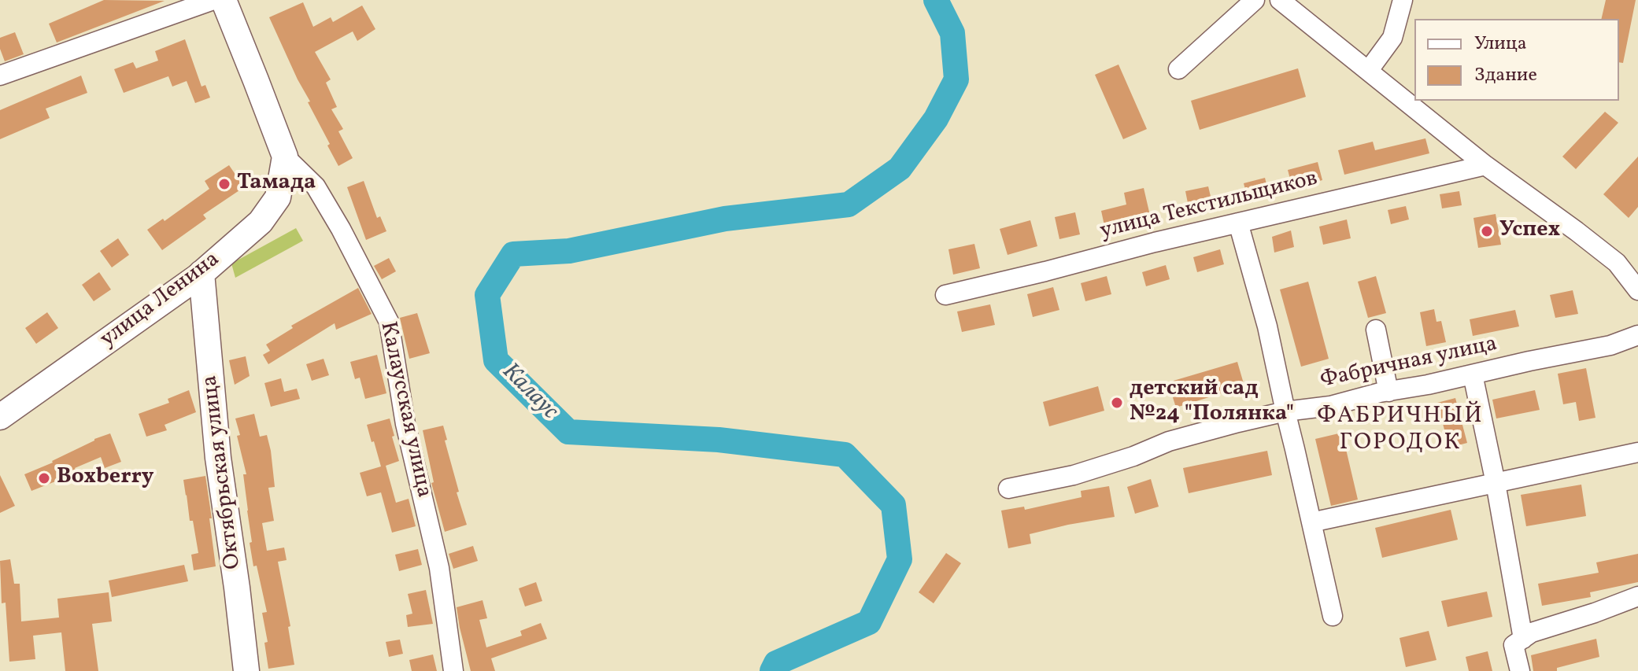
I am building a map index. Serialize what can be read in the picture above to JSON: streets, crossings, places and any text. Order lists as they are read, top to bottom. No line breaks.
{"streets":{"main road":["улица Ленина","Калаусская улица","Октябрьская улица"],"street":["улица Текстильщиков","Фабричная улица"]},"crossings":[["улица Ленина","Калаусская улица"],["улица Ленина","Октябрьская улица"]],"districts":["ФАБРИЧНЫЙ ГОРОДОК"],"water":["Калаус"],"places":["Тамада","Успех","детский сад №24 \"Полянка\"","Boxberry"],"legend":["Улица","Здание"]}
